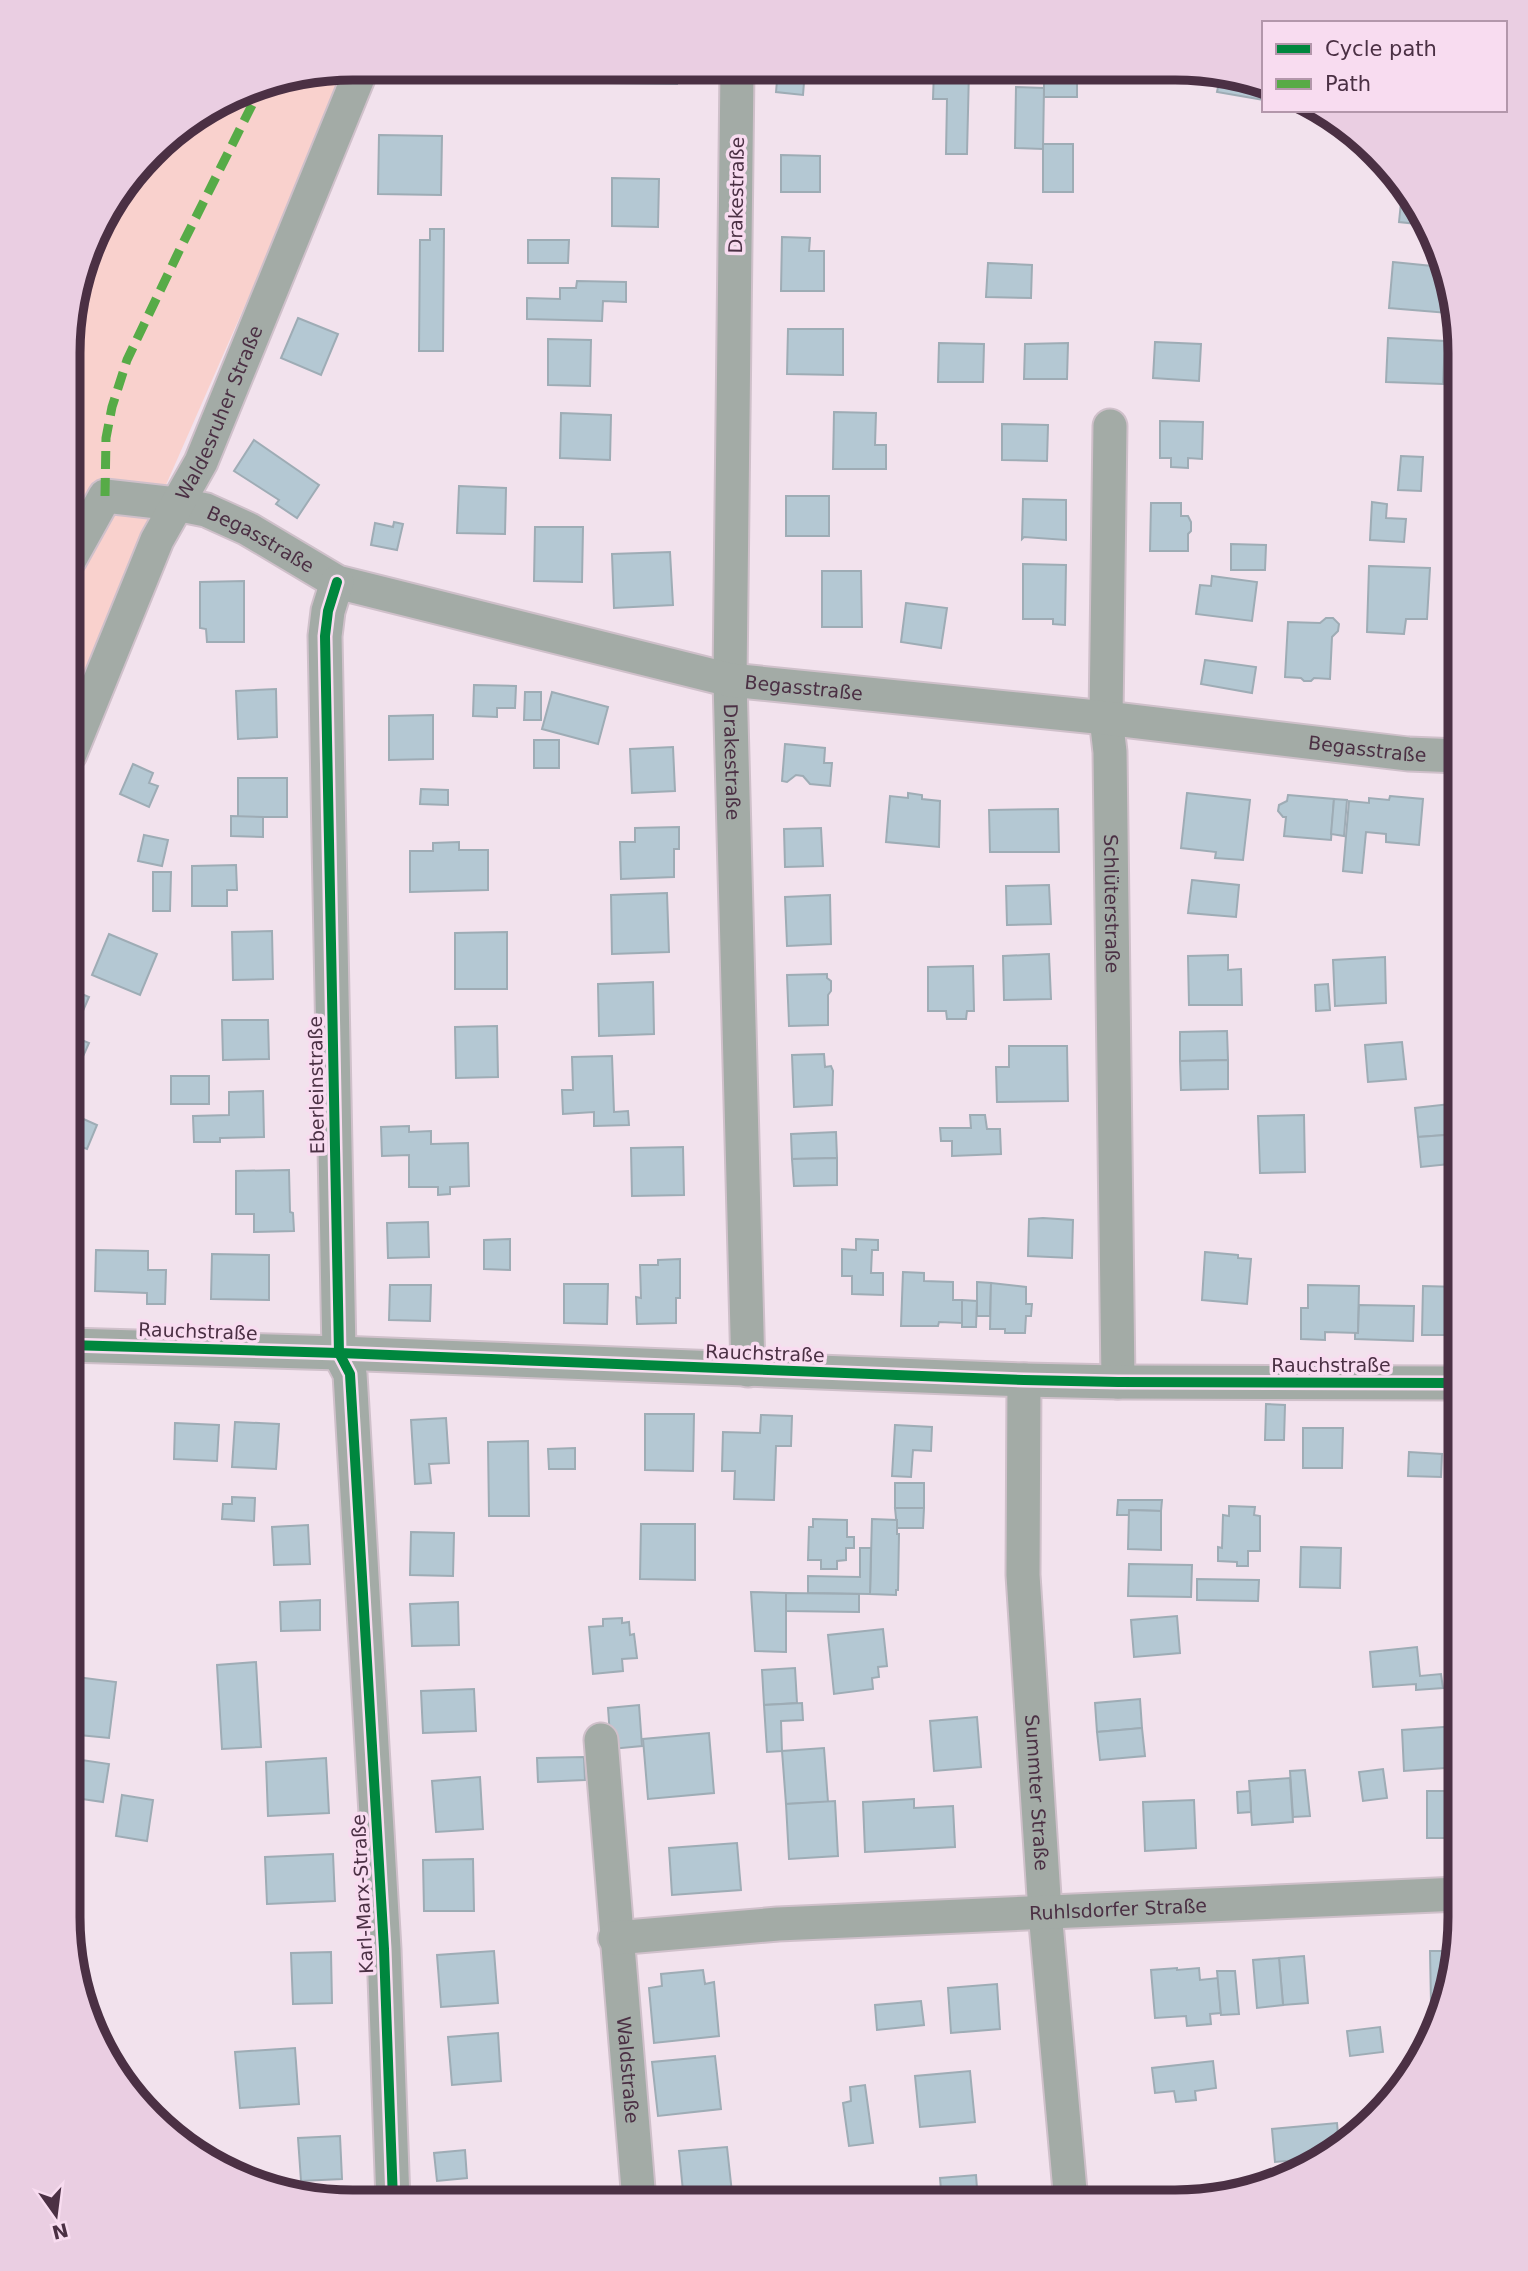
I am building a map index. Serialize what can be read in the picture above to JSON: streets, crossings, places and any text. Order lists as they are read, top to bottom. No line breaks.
{"streets":{"street":["Drakestraße","Waldesruher Straße","Begasstraße","Schlüterstraße","Eberleinstraße","Rauchstraße","Summter Straße","Karl-Marx-Straße","Ruhlsdorfer Straße","Waldstraße"]},"crossings":[["Drakestraße","Begasstraße"],["Drakestraße","Rauchstraße"],["Waldesruher Straße","Begasstraße"],["Begasstraße","Schlüterstraße"],["Begasstraße","Eberleinstraße"],["Schlüterstraße","Rauchstraße"],["Eberleinstraße","Rauchstraße"],["Eberleinstraße","Karl-Marx-Straße"],["Rauchstraße","Summter Straße"],["Summter Straße","Ruhlsdorfer Straße"],["Ruhlsdorfer Straße","Waldstraße"]],"legend":["Cycle path","Path"],"north":"bottom"}
